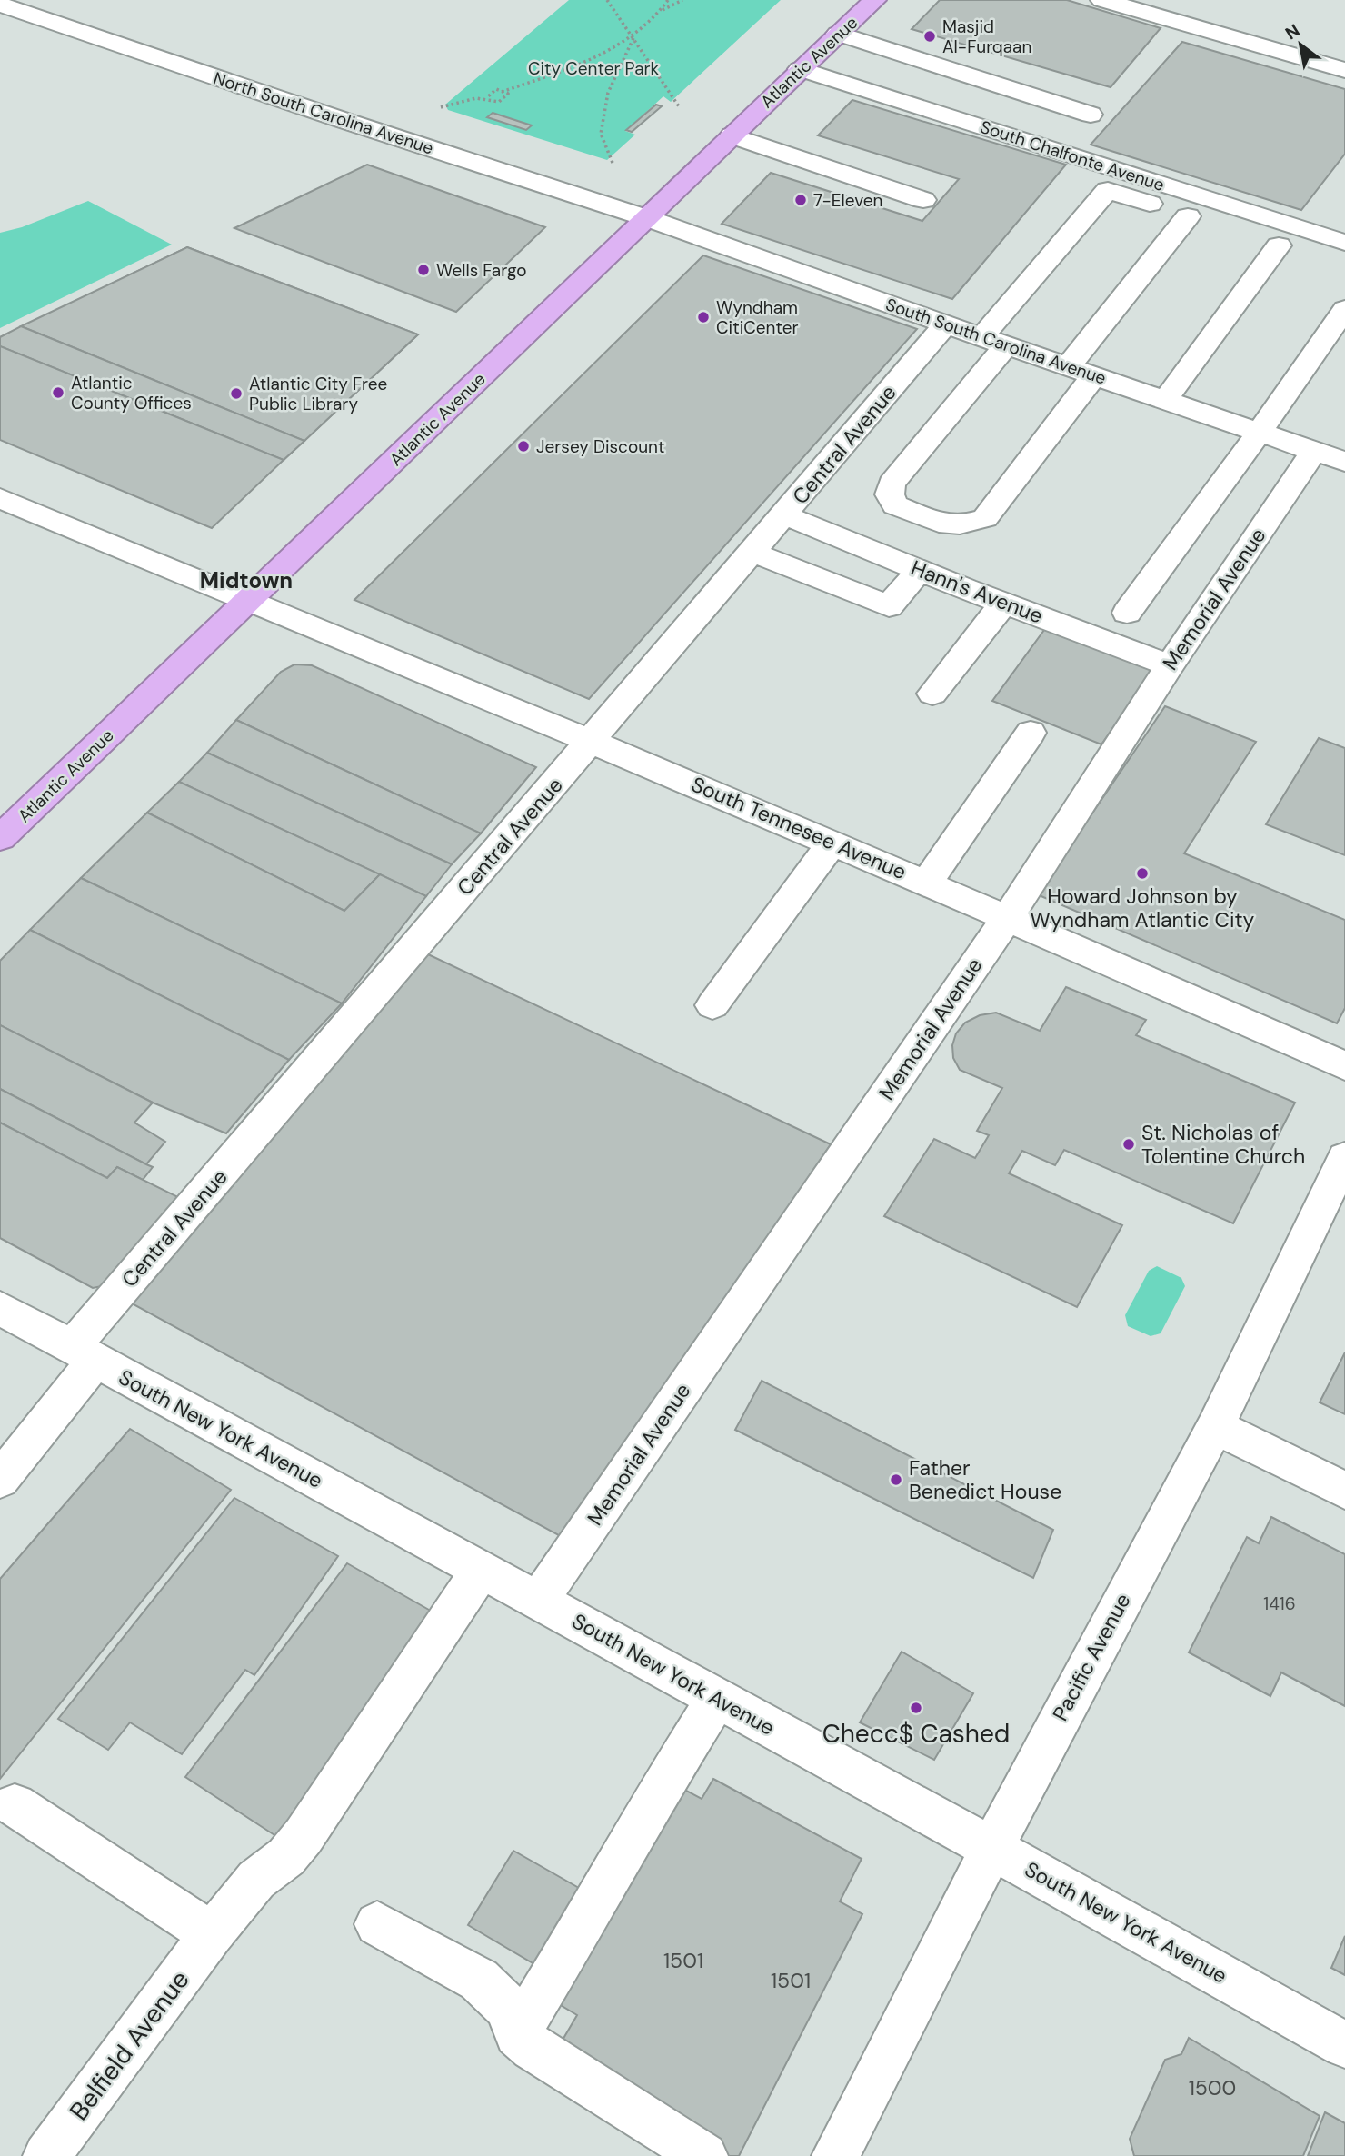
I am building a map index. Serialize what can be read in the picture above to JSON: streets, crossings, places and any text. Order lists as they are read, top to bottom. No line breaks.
{"streets":{"highway":["Atlantic Avenue"],"street":["North South Carolina Avenue","South Chalfonte Avenue","South South Carolina Avenue","Central Avenue","Hann's Avenue","Memorial Avenue","South Tennesee Avenue","South New York Avenue","Pacific Avenue","Belfield Avenue"]},"crossings":[["Atlantic Avenue","North South Carolina Avenue"],["Atlantic Avenue","South Chalfonte Avenue"],["Atlantic Avenue","South South Carolina Avenue"],["Atlantic Avenue","South Tennesee Avenue"],["North South Carolina Avenue","South South Carolina Avenue"],["South South Carolina Avenue","Central Avenue"],["South South Carolina Avenue","Memorial Avenue"],["Central Avenue","Hann's Avenue"],["Central Avenue","South Tennesee Avenue"],["Central Avenue","South New York Avenue"],["Hann's Avenue","Memorial Avenue"],["Memorial Avenue","South Tennesee Avenue"],["Memorial Avenue","South New York Avenue"],["South New York Avenue","Pacific Avenue"],["South New York Avenue","Belfield Avenue"]],"districts":["Midtown"],"parks":["City Center Park"],"places":["Masjid Al-Furqaan","7-Eleven","Wells Fargo","Wyndham CitiCenter","Atlantic County Offices","Atlantic City Free Public Library","Jersey Discount","Howard Johnson by Wyndham Atlantic City","St. Nicholas of Tolentine Church","Father Benedict House","Checc$ Cashed"],"house_numbers":["1416","1501","1501","1500"],"north":"top left"}
